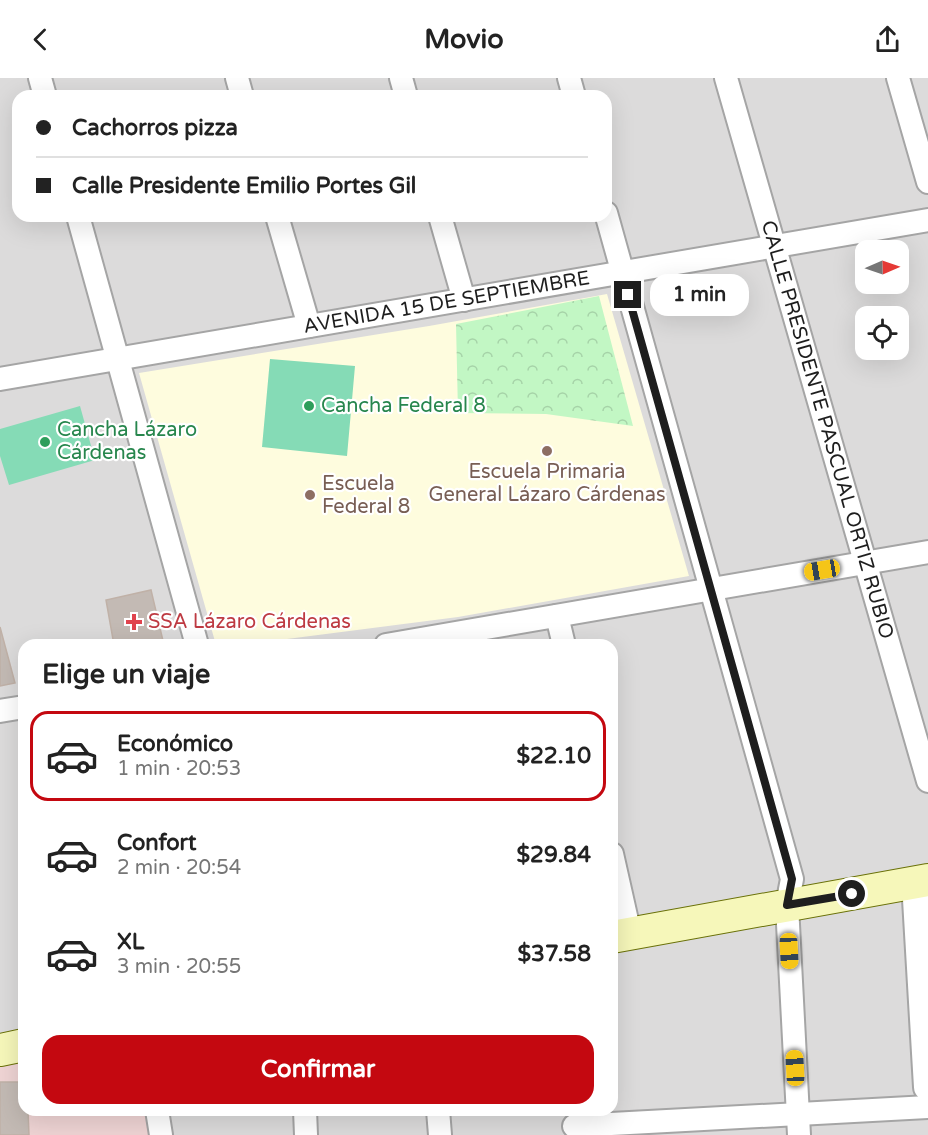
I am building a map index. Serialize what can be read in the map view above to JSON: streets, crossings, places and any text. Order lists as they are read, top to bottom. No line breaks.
{"streets":{"street":["AVENIDA 15 DE SEPTIEMBRE","CALLE PRESIDENTE PASCUAL ORTIZ RUBIO"]},"crossings":[["AVENIDA 15 DE SEPTIEMBRE","CALLE PRESIDENTE PASCUAL ORTIZ RUBIO"]],"places":{"other":["Cancha Federal 8","Cancha Lázaro Cárdenas","Escuela Primaria General Lázaro Cárdenas","Escuela Federal 8"],"health":["SSA Lázaro Cárdenas"]},"north":"right","page":{"header":"Movio","banner":["Cachorros pizza","Calle Presidente Emilio Portes Gil"],"bubble":"1 min","heading":"Elige un viaje","list":[{"name":"Económico","note":"1 min · 20:53","value":"$22.10"},{"name":"Confort","note":"2 min · 20:54","value":"$29.84"},{"name":"XL","note":"3 min · 20:55","value":"$37.58"}],"buttons":"Confirmar"}}
